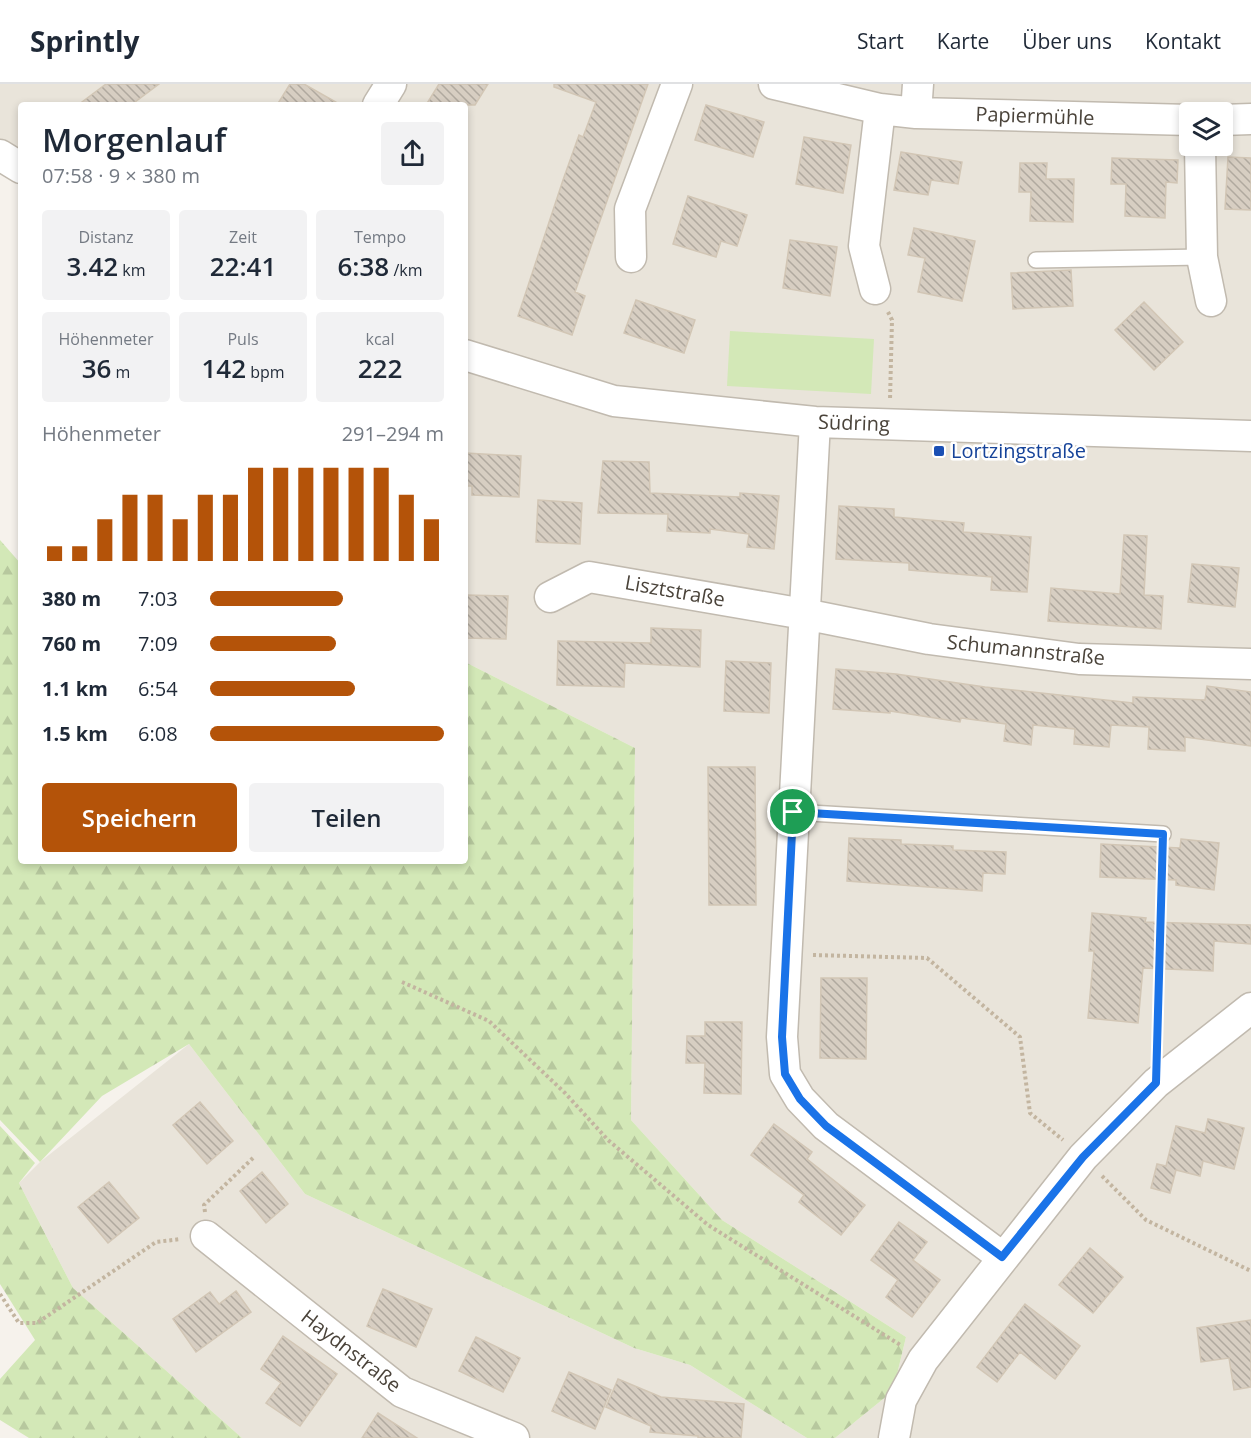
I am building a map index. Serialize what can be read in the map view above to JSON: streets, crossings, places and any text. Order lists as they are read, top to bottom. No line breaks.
{"streets":{"street":["Papiermühle","Südring","Lisztstraße","Schumannstraße","Haydnstraße"]},"crossings":[["Lisztstraße","Schumannstraße"]],"places":{"transit":["Lortzingstraße"]},"page":{"header":"Sprintly","nav":["Start","Karte","Über uns","Kontakt"],"heading":["Morgenlauf","07:58 · 9 × 380 m"],"stats":[["Distanz","3.42 km"],["Zeit","22:41"],["Tempo","6:38 /km"],["Höhenmeter","36 m"],["Puls","142 bpm"],["kcal","222"]],"chart":["Höhenmeter","291–294 m"],"list":[{"name":"380 m","note":"7:03"},{"name":"760 m","note":"7:09"},{"name":"1.1 km","note":"6:54"},{"name":"1.5 km","note":"6:08"}],"buttons":["Speichern","Teilen"]}}
